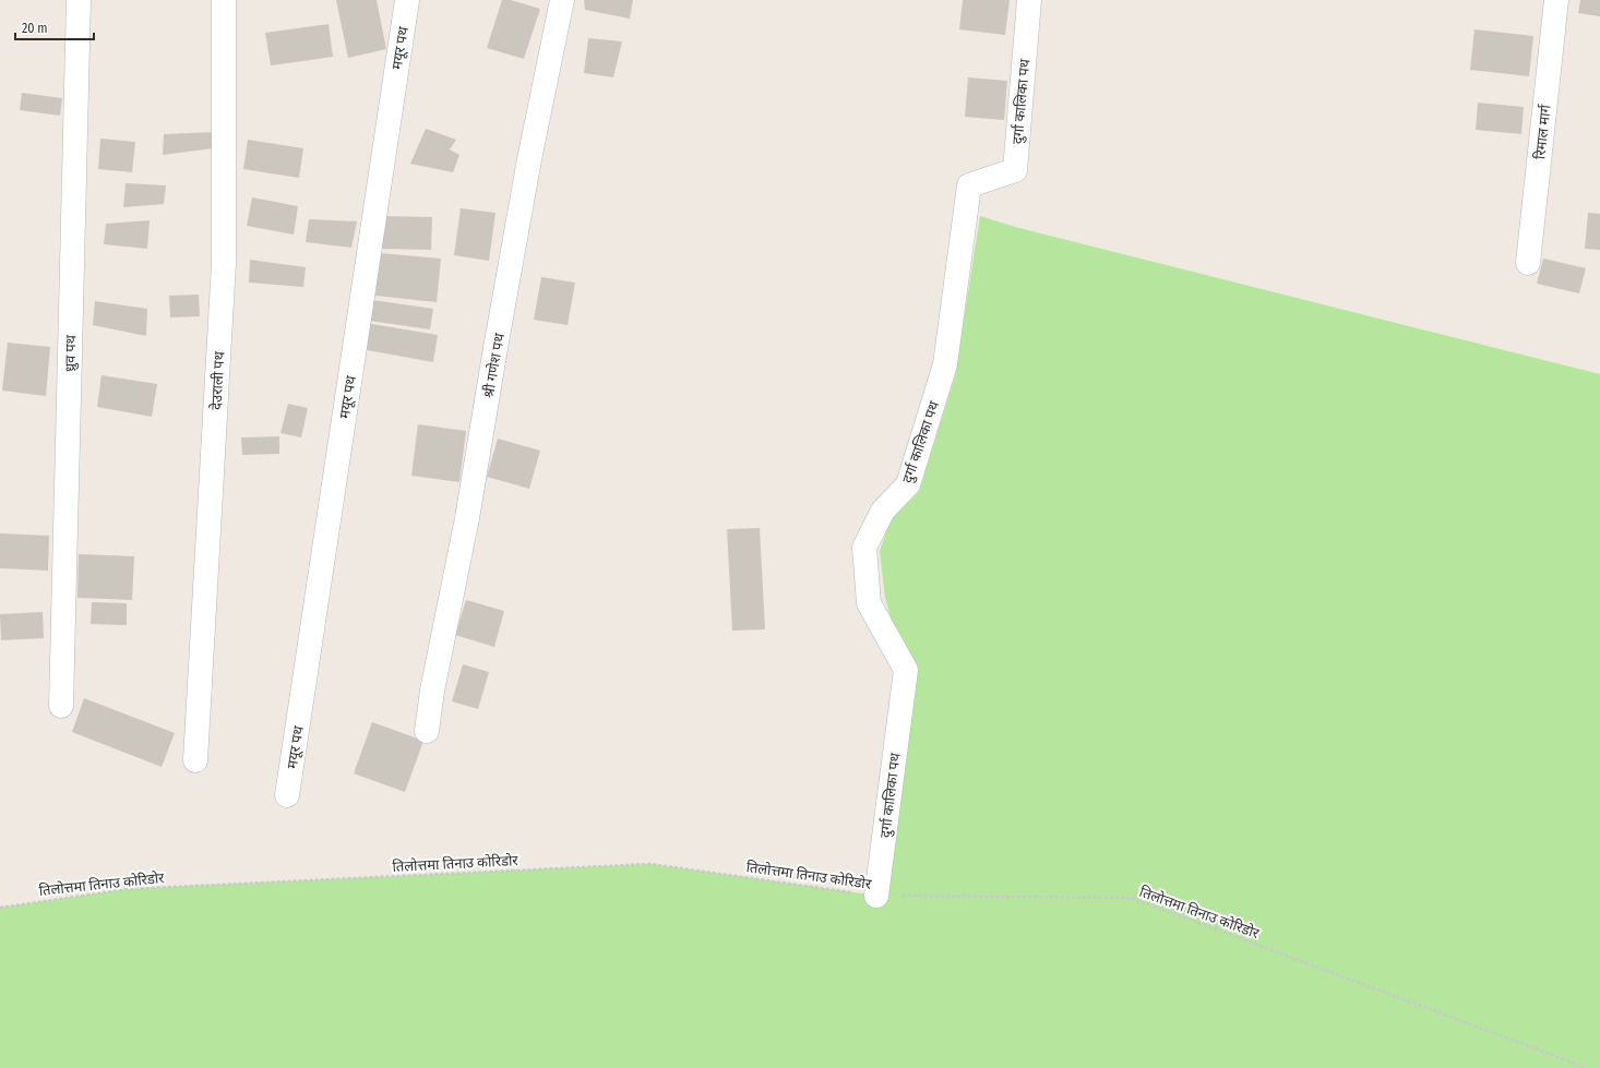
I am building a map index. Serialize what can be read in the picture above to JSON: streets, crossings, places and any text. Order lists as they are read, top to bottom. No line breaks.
{"streets":{"street":["मयूर पथ","दुर्गा कालिका पथ","रिमाल मार्ग","ध्रुव पथ","श्री गणेश पथ","देउराली पथ"],"path":["तिलोत्तमा तिनाउ कोरिडोर"]},"crossings":[["दुर्गा कालिका पथ","तिलोत्तमा तिनाउ कोरिडोर"]],"scale_bar":"20 m"}
